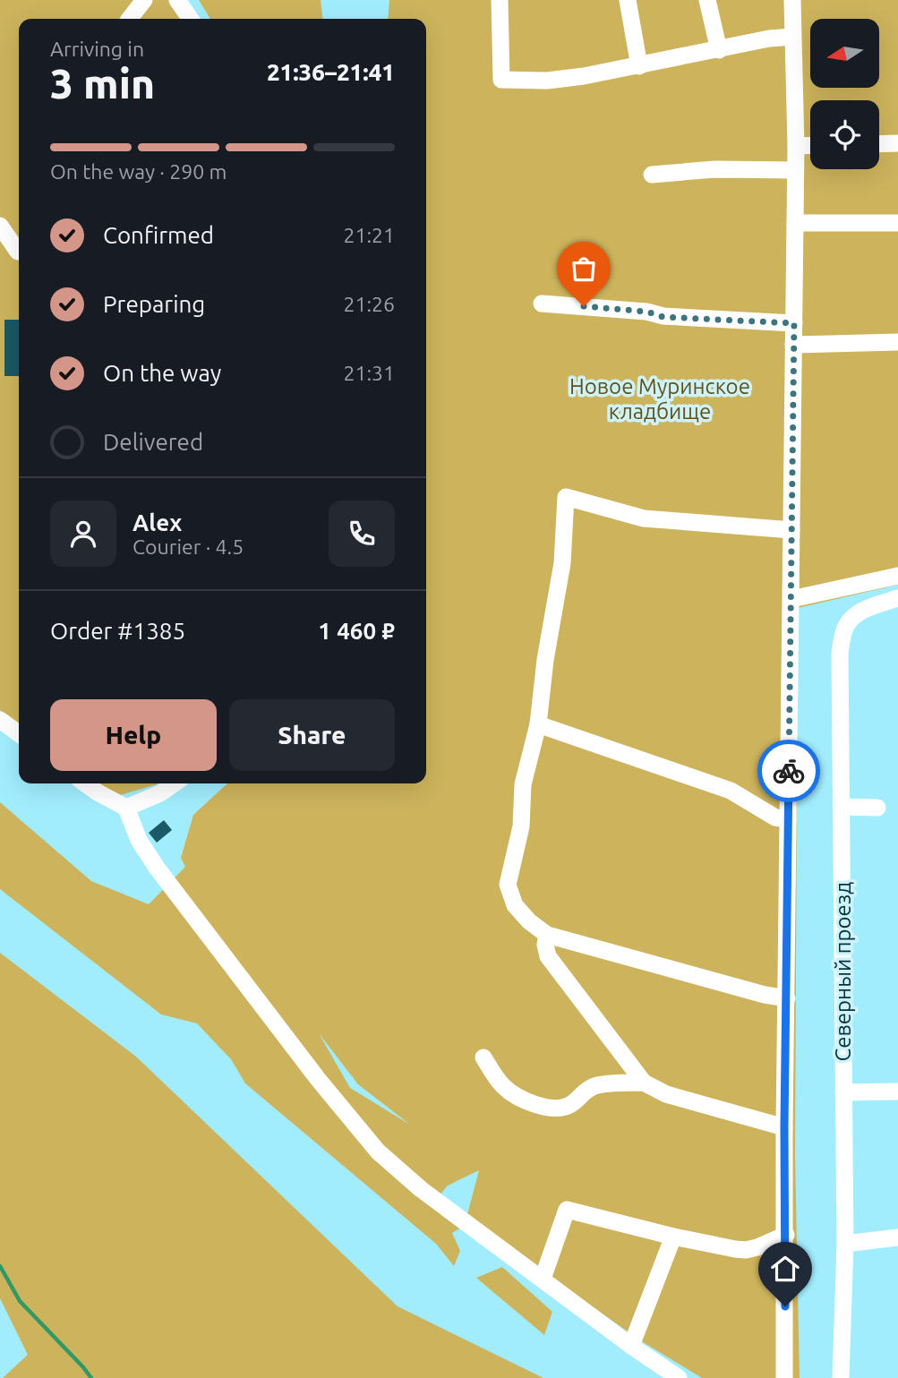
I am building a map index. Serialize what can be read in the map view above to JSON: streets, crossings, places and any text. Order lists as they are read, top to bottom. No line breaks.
{"streets":{"street":["Северный проезд"]},"parks":["Новое Муринское кладбище"],"north":"left","page":{"heading":["3 min","Arriving in","21:36–21:41"],"panel":["Alex","Courier · 4.5","Order #1385","1 460 ₽"],"bar":"On the way · 290 m","list":[["Confirmed","21:21"],["Preparing","21:26"],["On the way","21:31"],"Delivered"],"buttons":["Help","Share"]}}
